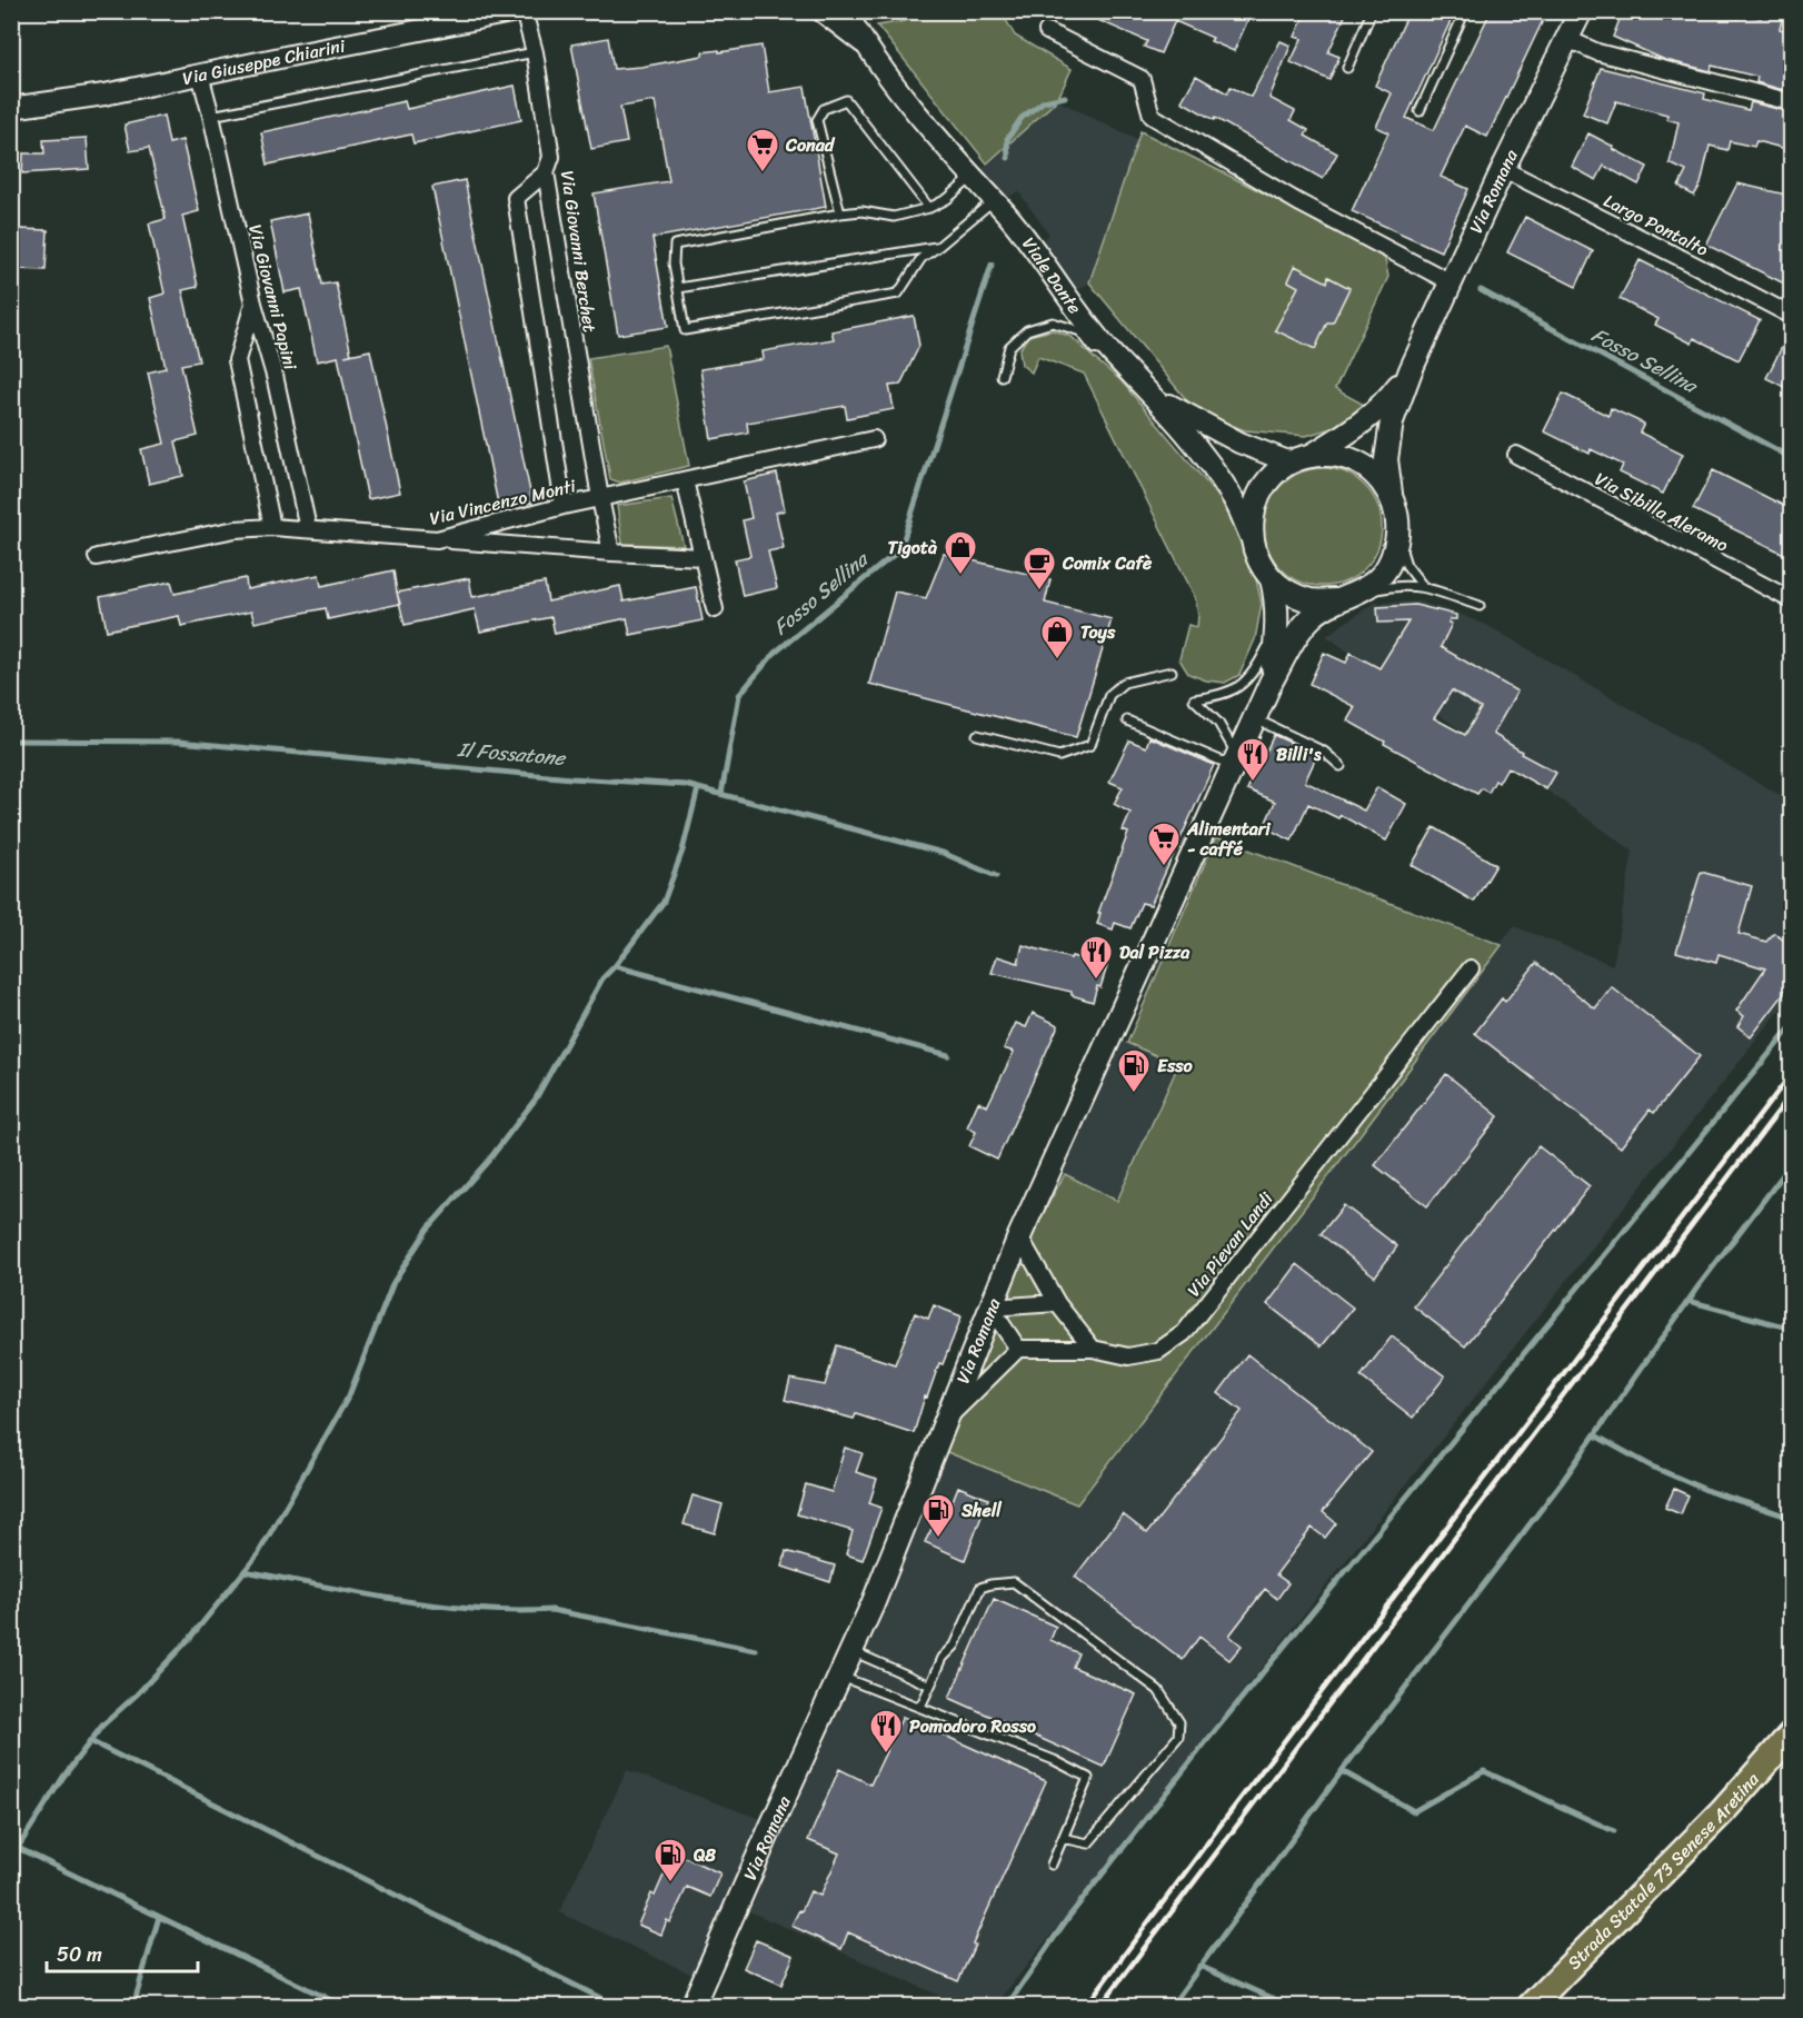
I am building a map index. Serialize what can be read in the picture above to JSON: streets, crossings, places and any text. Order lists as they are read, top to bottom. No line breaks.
{"streets":{"main road":["Via Romana","Strada Statale 73 Senese Aretina"],"street":["Via Giuseppe Chiarini","Largo Pontalto","Via Giovanni Berchet","Viale Dante","Via Giovanni Papini","Via Vincenzo Monti","Via Sibilla Aleramo","Via Pievan Landi"]},"crossings":[["Via Giuseppe Chiarini","Via Giovanni Papini"],["Via Romana","Largo Pontalto"],["Via Romana","Viale Dante"],["Via Giovanni Berchet","Via Vincenzo Monti"],["Via Giovanni Papini","Via Vincenzo Monti"]],"water":["Fosso Sellina","Il Fossatone"],"places":{"supermarket":["Conad","Alimentari - caffé"],"shop":["Tigotà","Toys"],"cafe":["Comix Cafè"],"restaurant":["Billi's","Dal Pizza","Pomodoro Rosso"],"fuel station":["Esso","Shell","Q8"]},"scale_bar":"50 m"}
